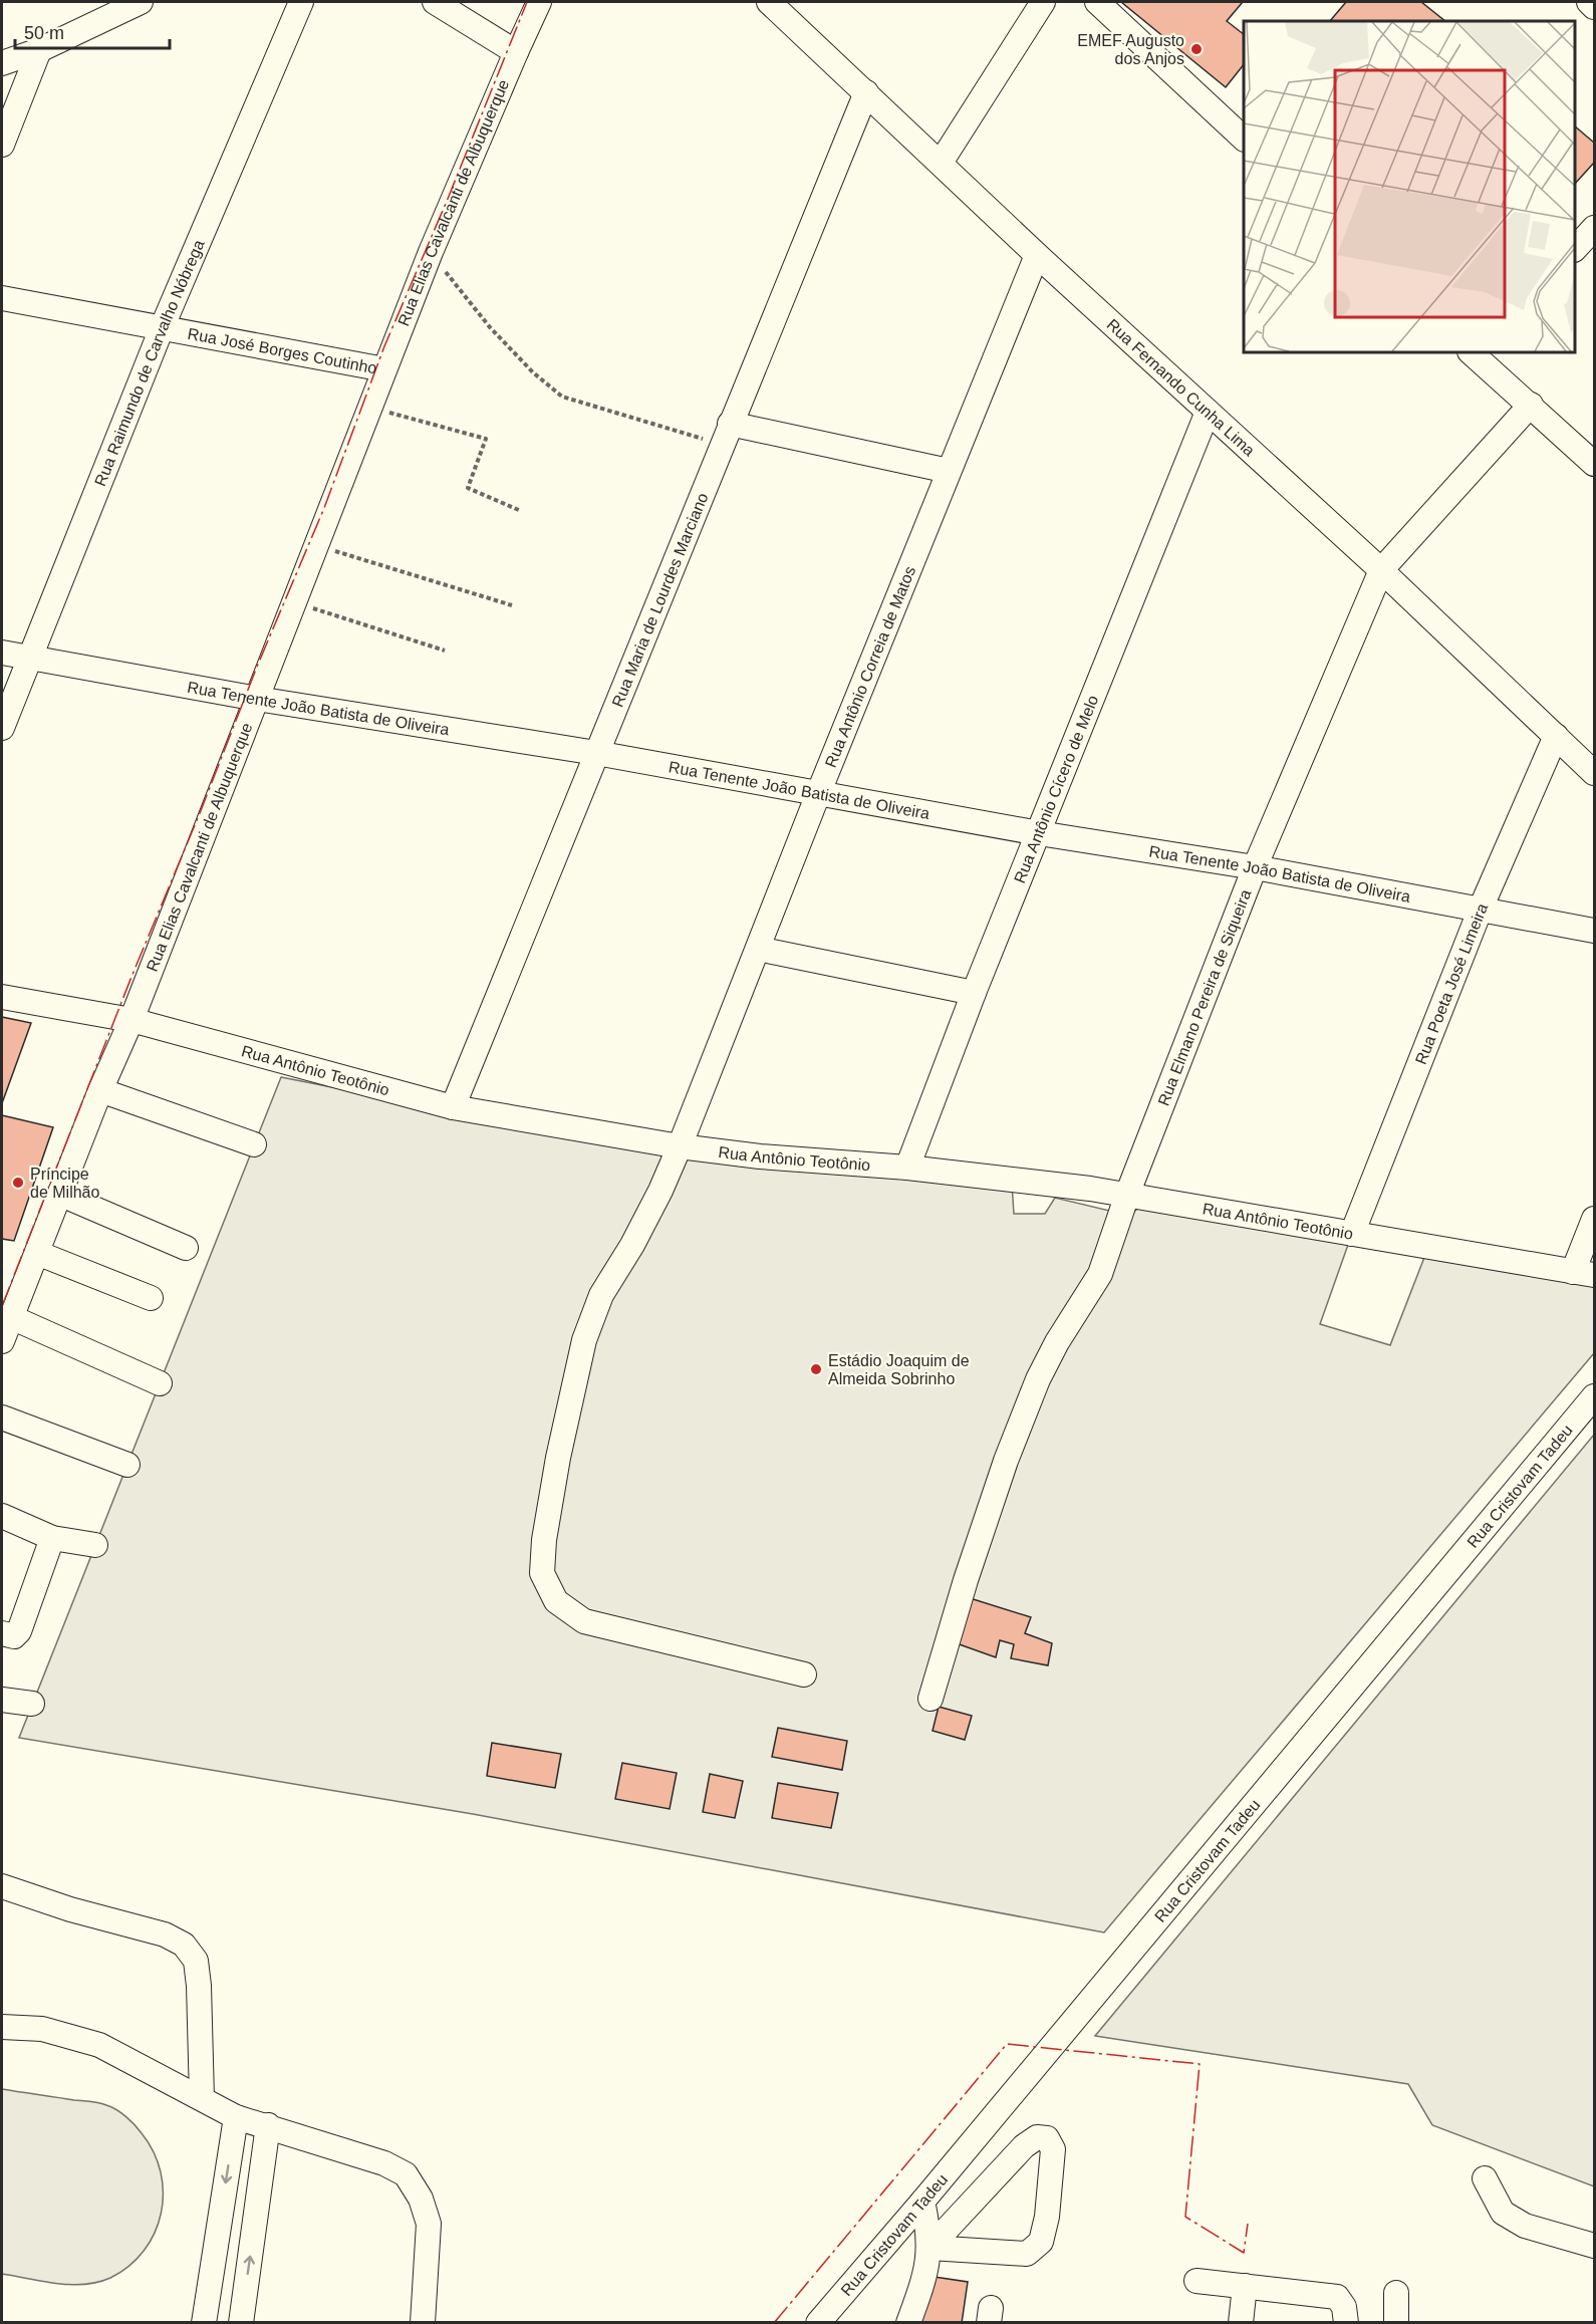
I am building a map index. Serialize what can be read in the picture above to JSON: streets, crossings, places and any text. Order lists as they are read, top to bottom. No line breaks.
{"streets":{"street":["Rua Elias Cavalcanti de Albuquerque","Rua José Borges Coutinho","Rua Raimundo de Carvalho Nóbrega","Rua Fernando Cunha Lima","Rua Maria de Lourdes Marciano","Rua Antônio Correia de Matos","Rua Tenente João Batista de Oliveira","Rua Antônio Cícero de Melo","Rua Poeta José Limeira","Rua Elmano Pereira de Siqueira","Rua Antônio Teotônio","Rua Cristovam Tadeu"]},"crossings":[["Rua Elias Cavalcanti de Albuquerque","Rua José Borges Coutinho"],["Rua Elias Cavalcanti de Albuquerque","Rua Tenente João Batista de Oliveira"],["Rua Elias Cavalcanti de Albuquerque","Rua Antônio Teotônio"],["Rua José Borges Coutinho","Rua Raimundo de Carvalho Nóbrega"],["Rua Raimundo de Carvalho Nóbrega","Rua Tenente João Batista de Oliveira"],["Rua Fernando Cunha Lima","Rua Maria de Lourdes Marciano"],["Rua Fernando Cunha Lima","Rua Antônio Correia de Matos"],["Rua Fernando Cunha Lima","Rua Antônio Cícero de Melo"],["Rua Fernando Cunha Lima","Rua Poeta José Limeira"],["Rua Fernando Cunha Lima","Rua Elmano Pereira de Siqueira"],["Rua Maria de Lourdes Marciano","Rua Tenente João Batista de Oliveira"],["Rua Maria de Lourdes Marciano","Rua Antônio Teotônio"],["Rua Antônio Correia de Matos","Rua Tenente João Batista de Oliveira"],["Rua Antônio Correia de Matos","Rua Antônio Teotônio"],["Rua Tenente João Batista de Oliveira","Rua Antônio Cícero de Melo"],["Rua Tenente João Batista de Oliveira","Rua Poeta José Limeira"],["Rua Tenente João Batista de Oliveira","Rua Elmano Pereira de Siqueira"],["Rua Antônio Cícero de Melo","Rua Antônio Teotônio"],["Rua Poeta José Limeira","Rua Antônio Teotônio"],["Rua Elmano Pereira de Siqueira","Rua Antônio Teotônio"]],"places":["EMEF Augusto dos Anjos","Príncipe de Milhão","Estádio Joaquim de Almeida Sobrinho"],"scale_bar":"50 m"}
